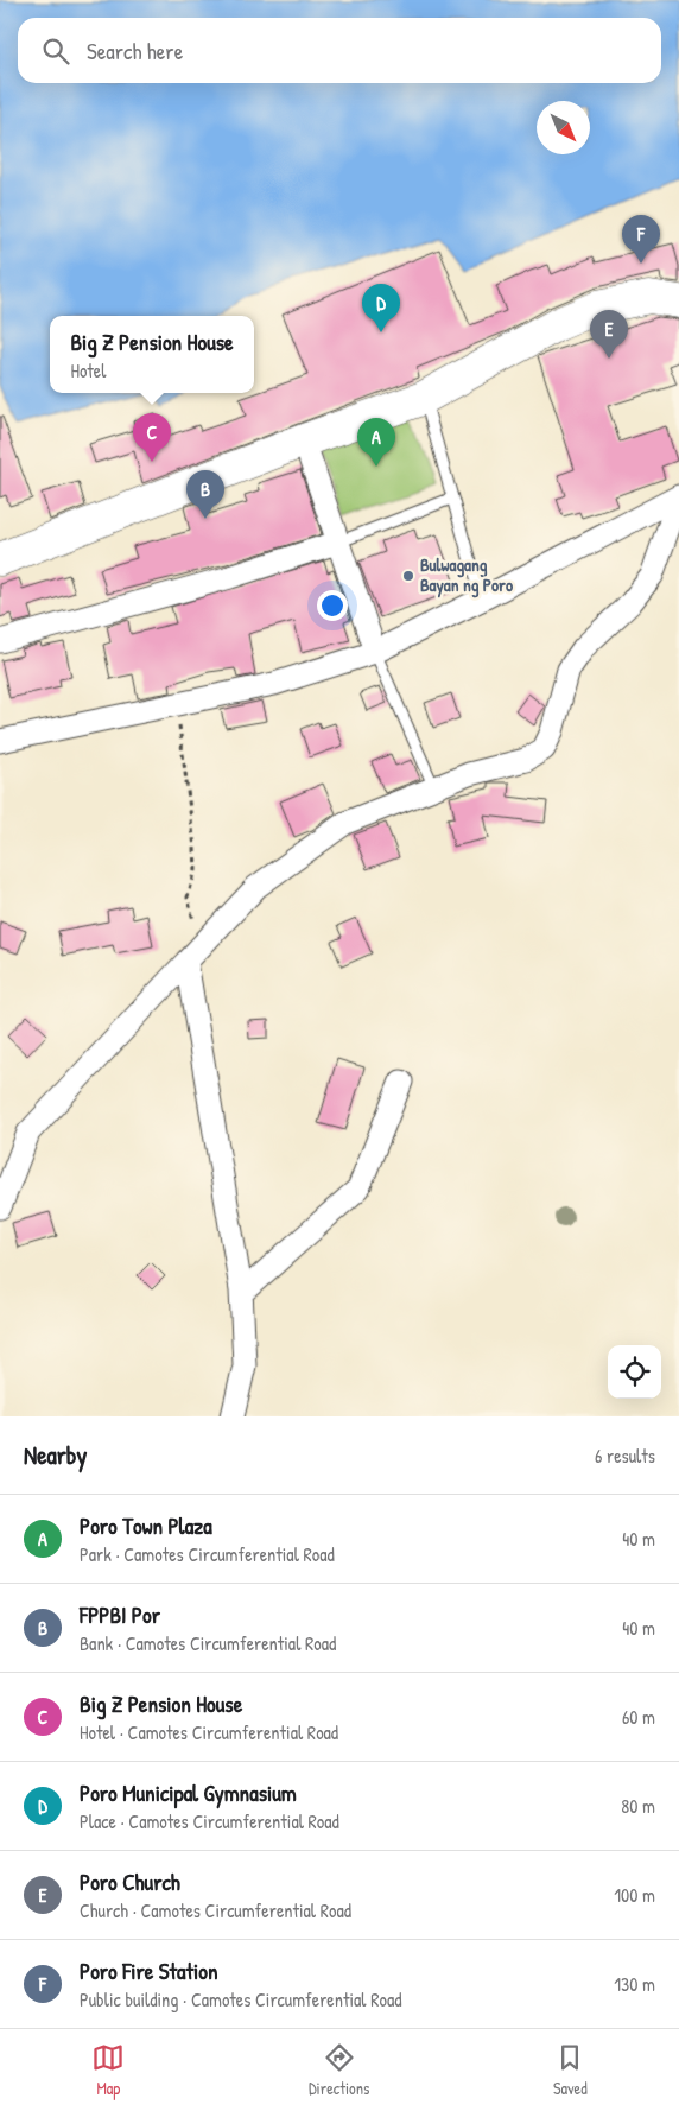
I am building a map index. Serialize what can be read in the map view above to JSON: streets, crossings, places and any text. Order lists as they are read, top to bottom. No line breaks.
{"places":["Bulwagang Bayan ng Poro"],"north":"bottom right","page":{"search":"Search here","pins":["F","D","E","C","A","B"],"popup":["Big Z Pension House","Hotel"],"heading":["Nearby","6 results"],"list":[{"mark":"A","name":"Poro Town Plaza","note":"Park · Camotes Circumferential Road","value":"40 m"},{"mark":"B","name":"FPPBI Por","note":"Bank · Camotes Circumferential Road","value":"40 m"},{"mark":"C","name":"Big Z Pension House","note":"Hotel · Camotes Circumferential Road","value":"60 m"},{"mark":"D","name":"Poro Municipal Gymnasium","note":"Place · Camotes Circumferential Road","value":"80 m"},{"mark":"E","name":"Poro Church","note":"Church · Camotes Circumferential Road","value":"100 m"},{"mark":"F","name":"Poro Fire Station","note":"Public building · Camotes Circumferential Road","value":"130 m"}],"nav":["Map","Directions","Saved"]}}
